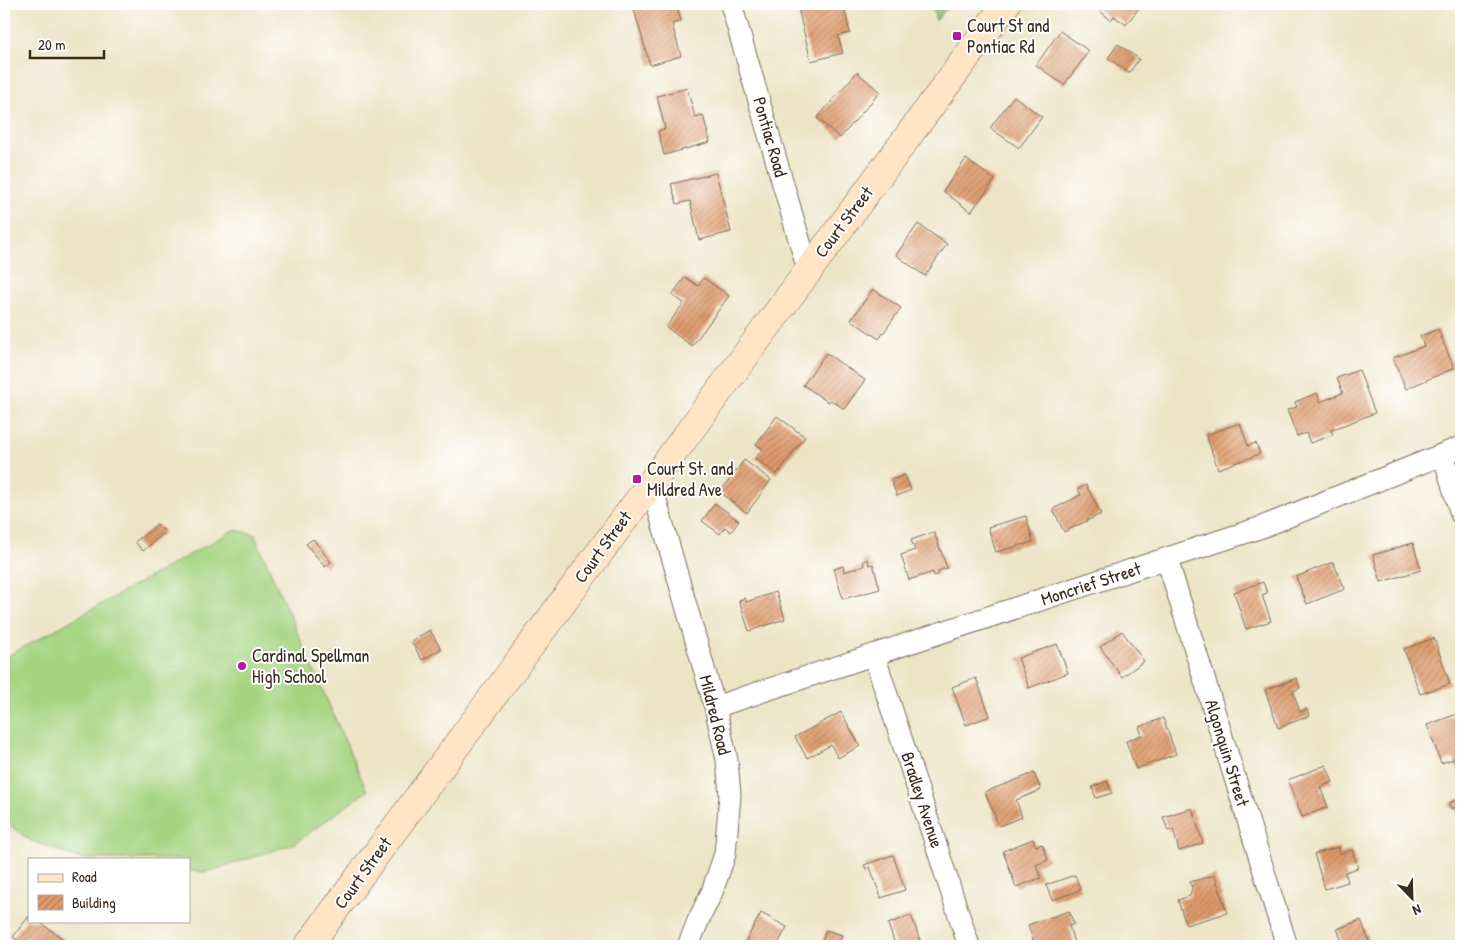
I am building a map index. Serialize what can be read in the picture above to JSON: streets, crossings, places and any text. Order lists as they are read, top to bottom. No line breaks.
{"streets":{"street":["Pontiac Road","Court Street","Moncrief Street","Mildred Road","Algonquin Street","Bradley Avenue"]},"crossings":[["Pontiac Road","Court Street"],["Court Street","Mildred Road"],["Moncrief Street","Mildred Road"],["Moncrief Street","Algonquin Street"],["Moncrief Street","Bradley Avenue"]],"places":{"transit":["Court St and Pontiac Rd","Court St. and Mildred Ave"],"other":["Cardinal Spellman High School"]},"legend":["Road","Building"],"scale_bar":"20 m","north":"bottom right"}
